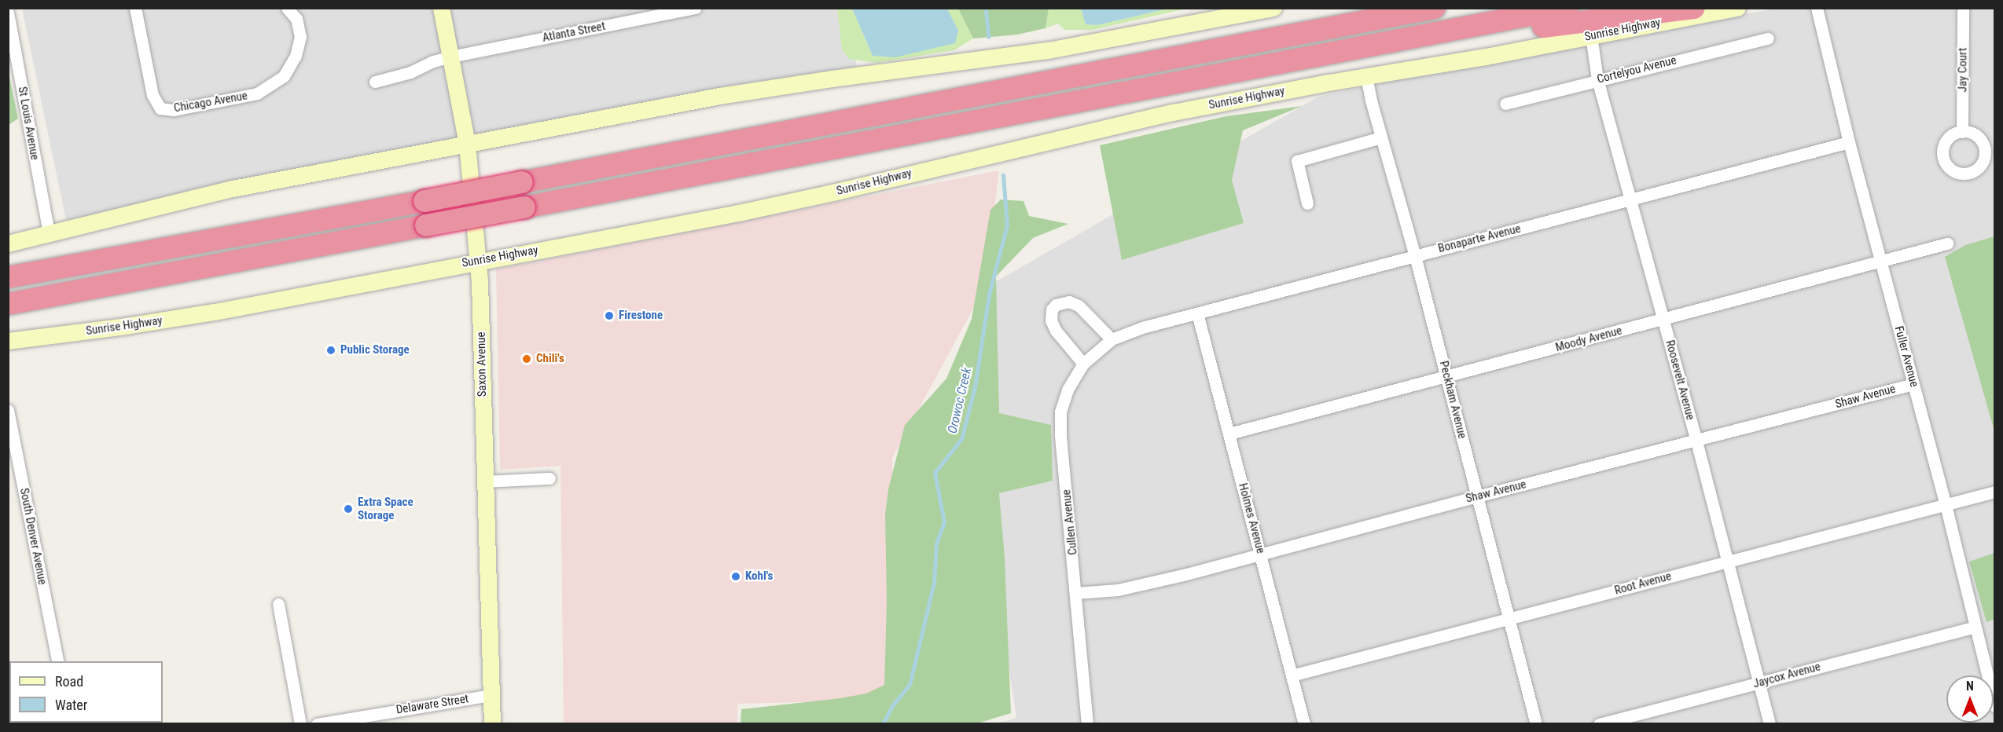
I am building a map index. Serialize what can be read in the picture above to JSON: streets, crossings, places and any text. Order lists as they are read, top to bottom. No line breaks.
{"streets":{"main road":["Sunrise Highway","Saxon Avenue"],"street":["Atlanta Street","Cortelyou Avenue","Jay Court","Chicago Avenue","St Louis Avenue","Bonaparte Avenue","Moody Avenue","Fuller Avenue","Roosevelt Avenue","Shaw Avenue","Peckham Avenue","Holmes Avenue","Cullen Avenue","South Denver Avenue","Root Avenue","Jaycox Avenue","Delaware Street"]},"crossings":[["Sunrise Highway","Saxon Avenue"],["Sunrise Highway","Roosevelt Avenue"],["Sunrise Highway","Peckham Avenue"],["Atlanta Street","Saxon Avenue"],["Cortelyou Avenue","Roosevelt Avenue"],["Bonaparte Avenue","Fuller Avenue"],["Bonaparte Avenue","Roosevelt Avenue"],["Bonaparte Avenue","Peckham Avenue"],["Bonaparte Avenue","Holmes Avenue"],["Bonaparte Avenue","Cullen Avenue"],["Moody Avenue","Fuller Avenue"],["Moody Avenue","Roosevelt Avenue"],["Moody Avenue","Peckham Avenue"],["Moody Avenue","Holmes Avenue"],["Fuller Avenue","Shaw Avenue"],["Fuller Avenue","Root Avenue"],["Fuller Avenue","Jaycox Avenue"],["Saxon Avenue","Delaware Street"],["Roosevelt Avenue","Shaw Avenue"],["Roosevelt Avenue","Root Avenue"],["Roosevelt Avenue","Jaycox Avenue"],["Shaw Avenue","Peckham Avenue"],["Shaw Avenue","Holmes Avenue"],["Shaw Avenue","Cullen Avenue"],["Peckham Avenue","Root Avenue"],["Holmes Avenue","Root Avenue"]],"water":["Orowoc Creek"],"places":["Firestone","Public Storage","Chili's","Extra Space Storage","Kohl's"],"legend":["Road","Water"],"north":"top"}
